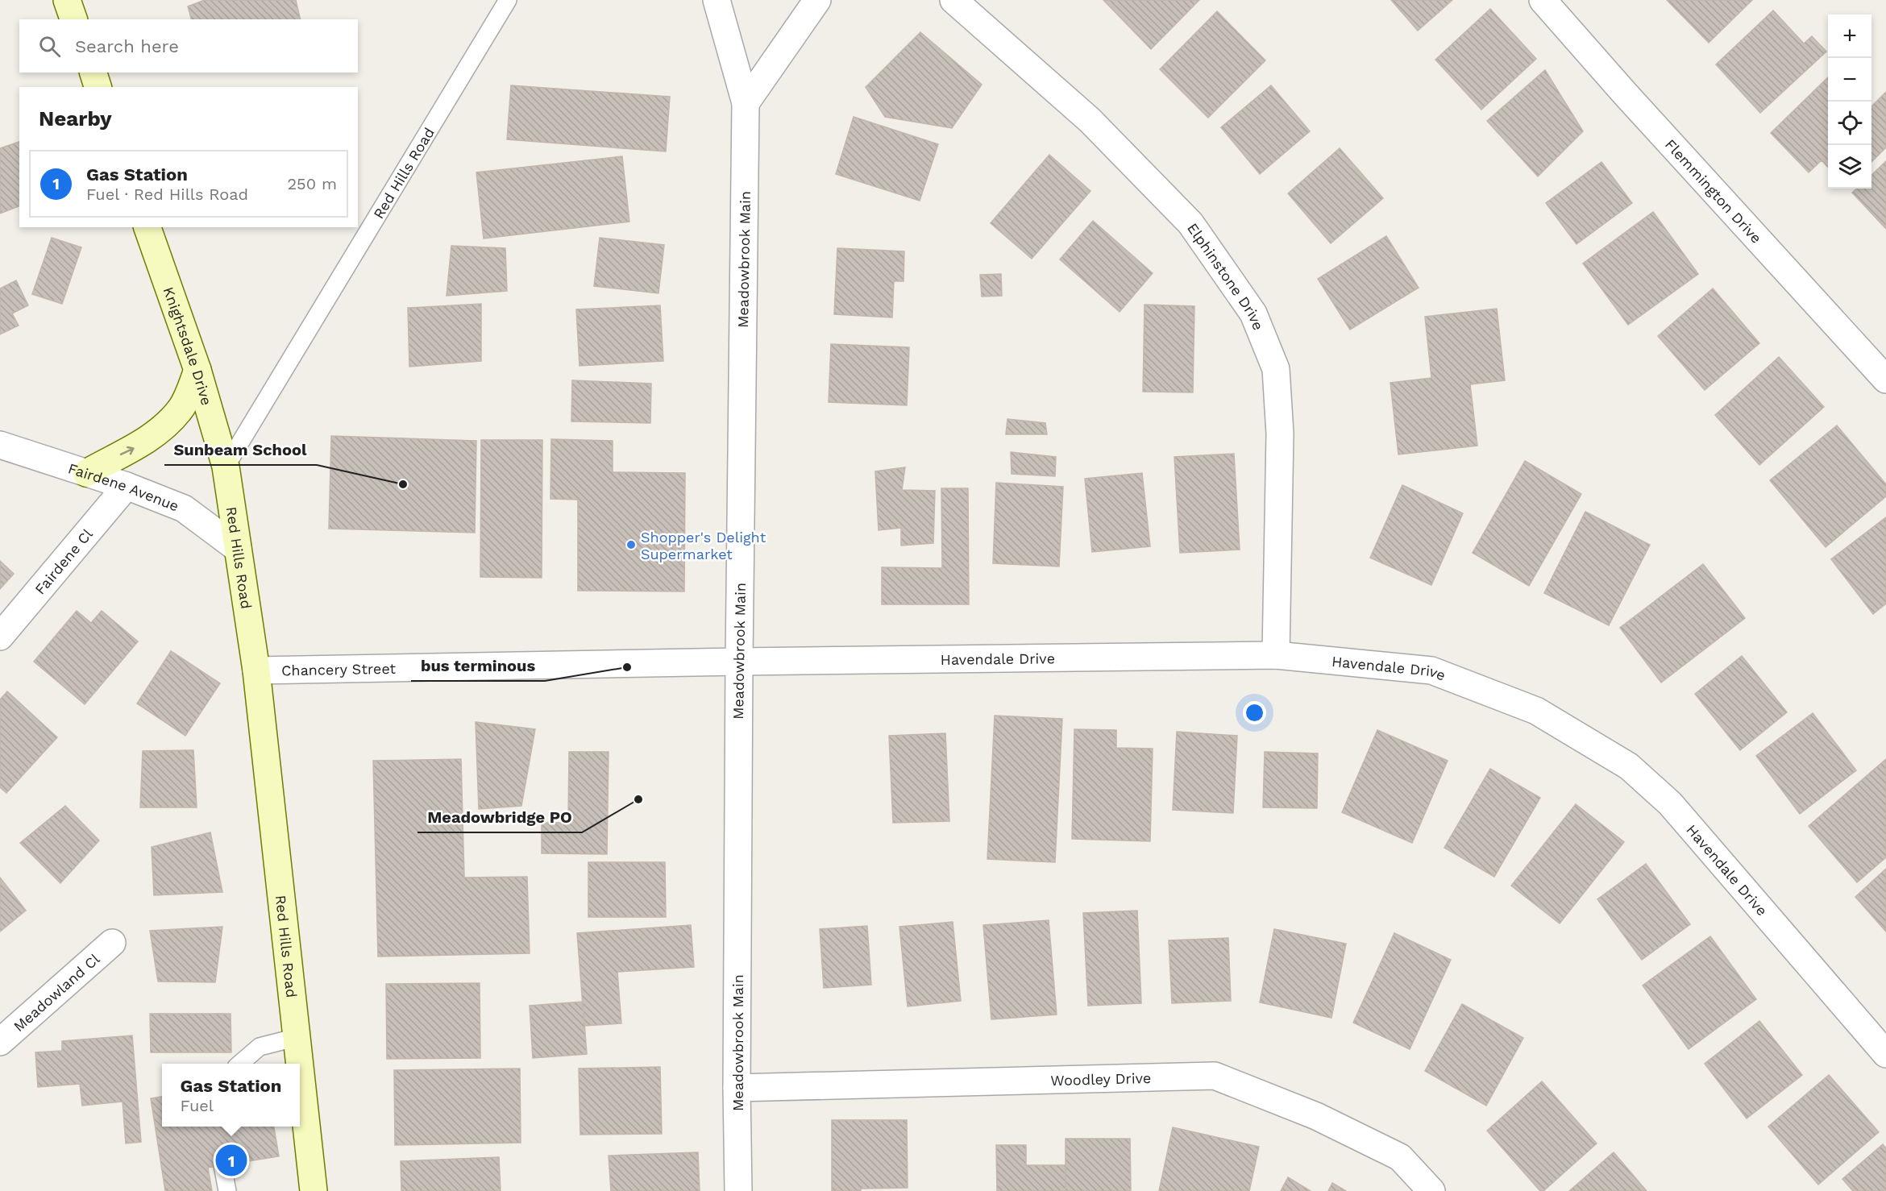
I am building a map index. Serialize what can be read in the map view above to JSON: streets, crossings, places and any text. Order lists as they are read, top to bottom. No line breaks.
{"streets":{"main road":["Red Hills Road","Knightsdale Drive"],"street":["Flemmington Drive","Meadowbrook Main","Elphinstone Drive","Fairdene Avenue","Fairdene Cl","Havendale Drive","Chancery Street","Meadowland Cl","Woodley Drive"]},"crossings":[["Red Hills Road","Knightsdale Drive"],["Red Hills Road","Fairdene Avenue"],["Red Hills Road","Chancery Street"],["Meadowbrook Main","Havendale Drive"],["Meadowbrook Main","Chancery Street"],["Meadowbrook Main","Woodley Drive"],["Elphinstone Drive","Havendale Drive"],["Fairdene Avenue","Fairdene Cl"],["Havendale Drive","Chancery Street"]],"places":["Sunbeam School","Shopper's Delight Supermarket","bus terminous","Meadowbridge PO"],"page":{"map_buttons":["+","−"],"search":"Search here","heading":"Nearby","list":[{"mark":"1","name":"Gas Station","note":"Fuel · Red Hills Road","value":"250 m"}],"popup":["Gas Station","Fuel"],"pins":"1"}}
